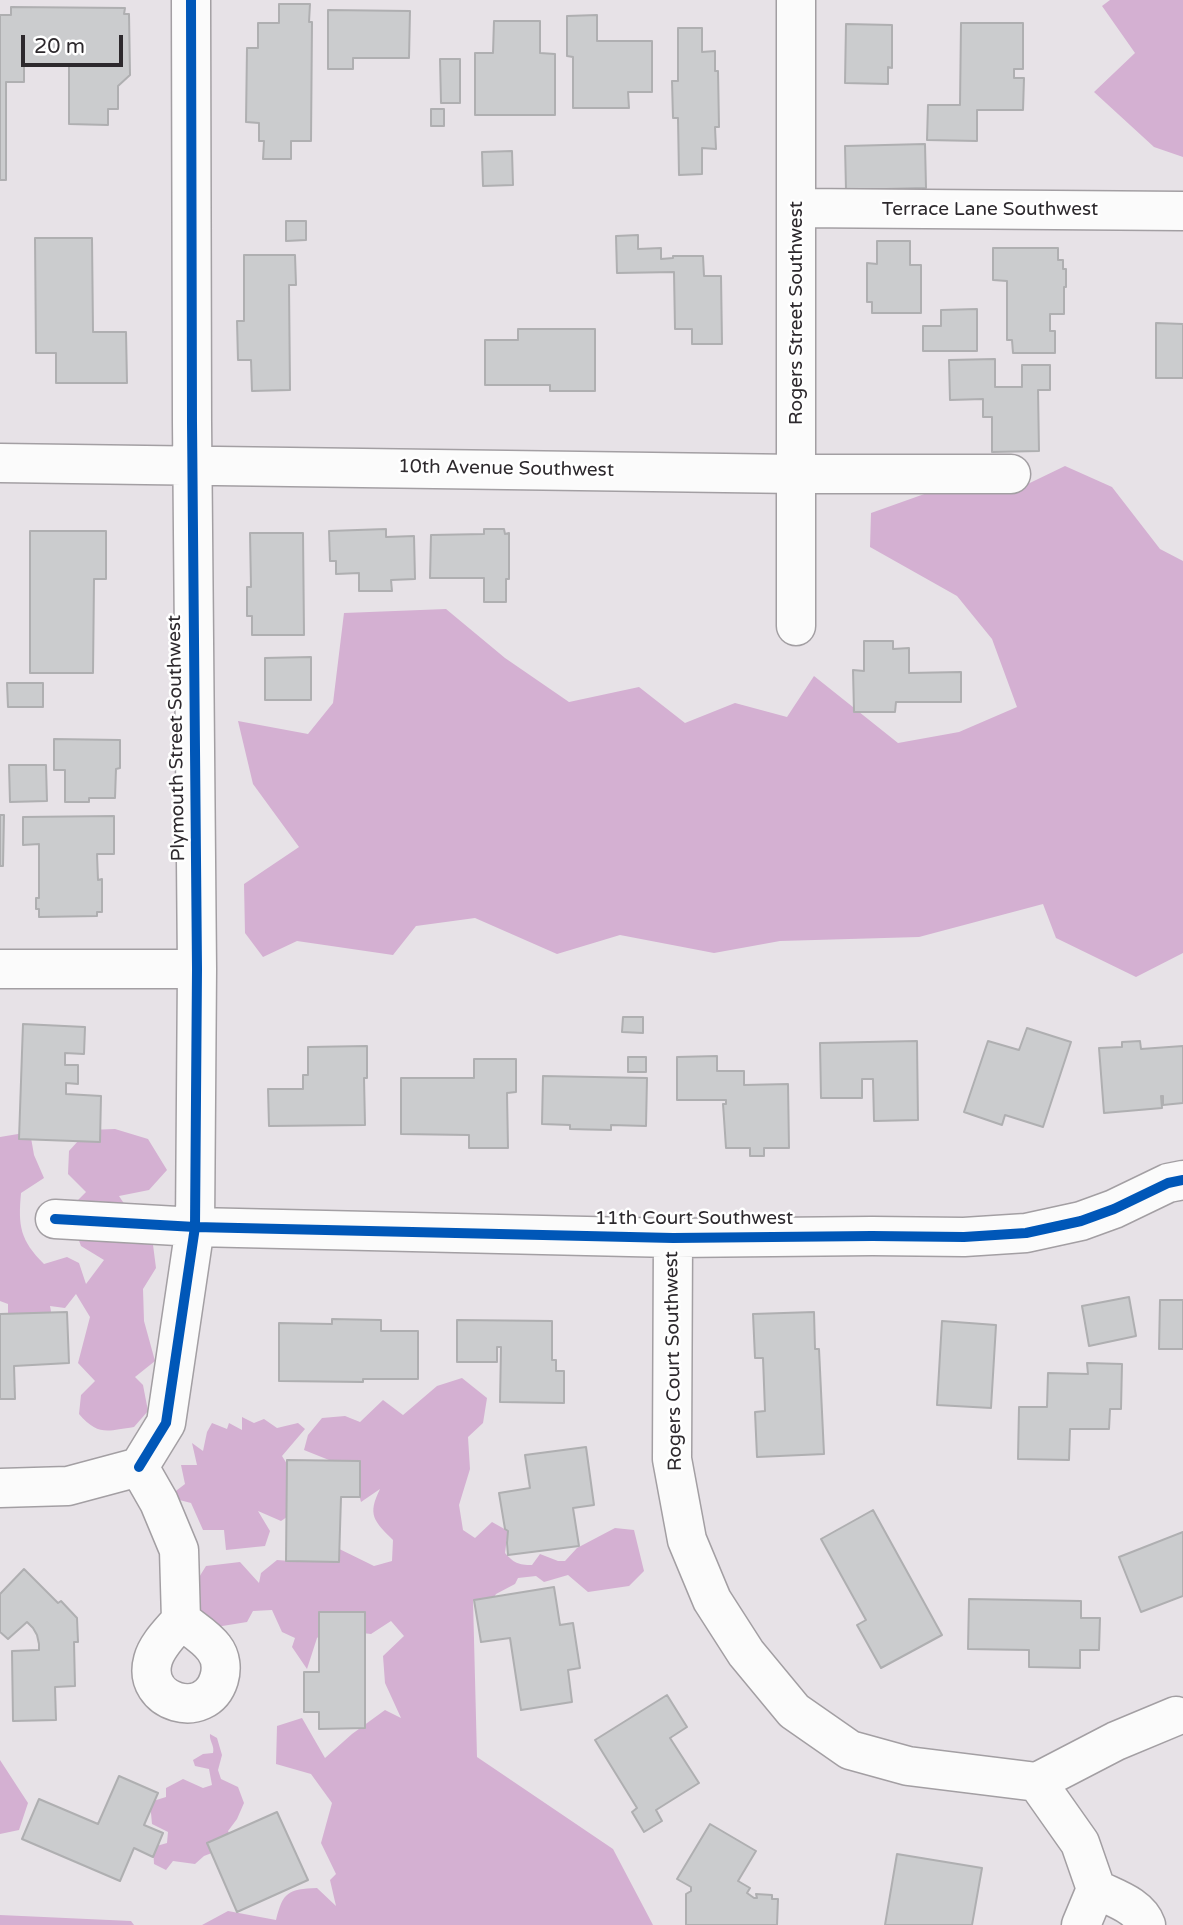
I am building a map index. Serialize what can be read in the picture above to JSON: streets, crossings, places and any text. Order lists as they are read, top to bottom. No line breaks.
{"streets":{"street":["Terrace Lane Southwest","Rogers Street Southwest","10th Avenue Southwest","Plymouth Street Southwest","11th Court Southwest","Rogers Court Southwest"]},"crossings":[["Terrace Lane Southwest","Rogers Street Southwest"],["Rogers Street Southwest","10th Avenue Southwest"],["10th Avenue Southwest","Plymouth Street Southwest"],["Plymouth Street Southwest","11th Court Southwest"],["11th Court Southwest","Rogers Court Southwest"]],"scale_bar":"20 m"}
